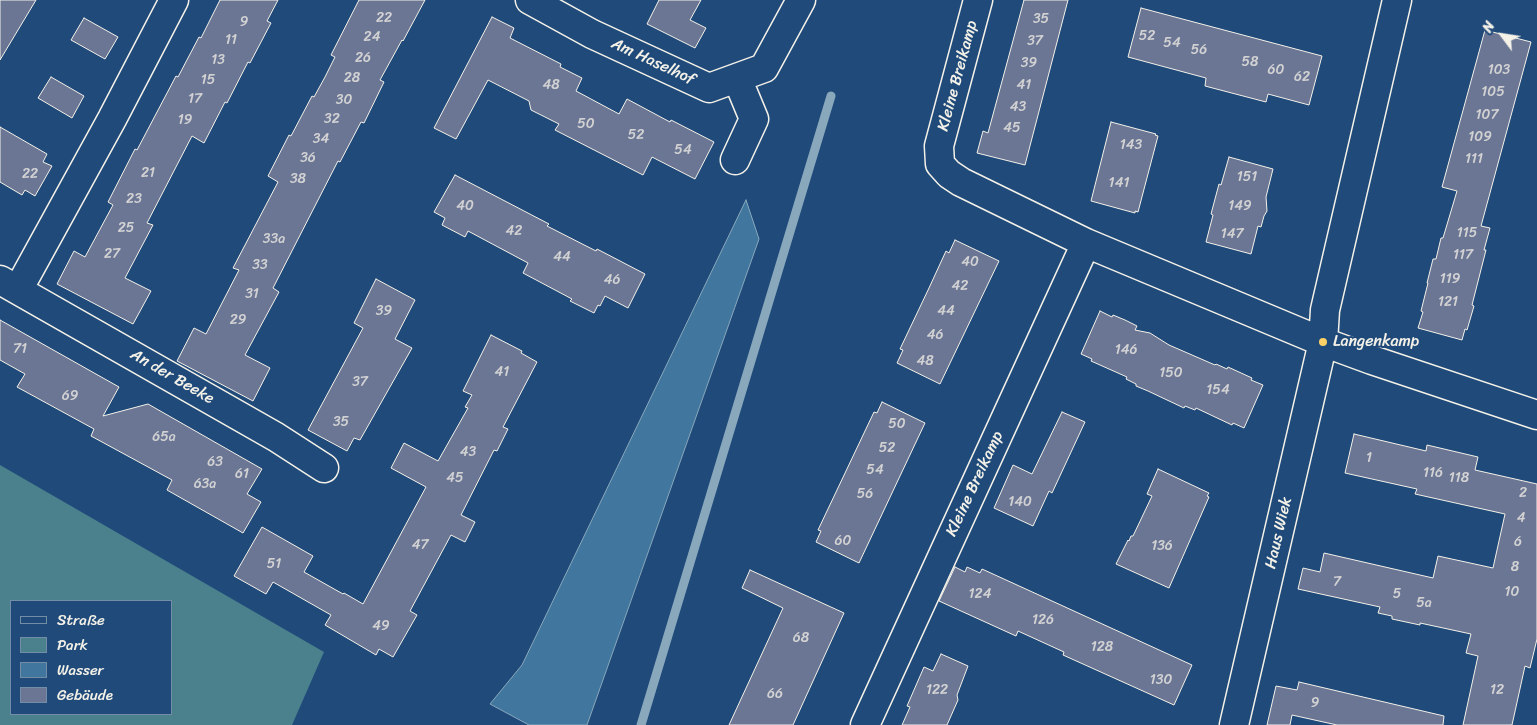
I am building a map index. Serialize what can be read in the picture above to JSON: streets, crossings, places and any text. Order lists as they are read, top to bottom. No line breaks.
{"streets":{"street":["Am Haselhof","Kleine Breikamp","An der Beeke","Haus Wiek"]},"crossings":[["Kleine Breikamp","Haus Wiek"]],"places":["Langenkamp"],"house_numbers":["22","35","9","52","24","11","37","54","56","26","13","58","39","60","103","62","28","15","48","41","105","17","30","43","107","32","19","50","45","52","109","34","143","54","36","111","21","22","151","38","141","23","40","149","25","42","115","147","33a","27","117","44","40","33","119","46","42","31","121","39","44","29","46","71","146","48","41","150","37","154","69","35","50","65a","52","43","1","63","54","116","61","45","118","63a","2","56","140","4","60","6","47","136","51","8","7","10","124","5","5a","126","49","68","128","130","122","12","66","9"],"legend":["Straße","Park","Wasser","Gebäude"],"north":"top left"}
